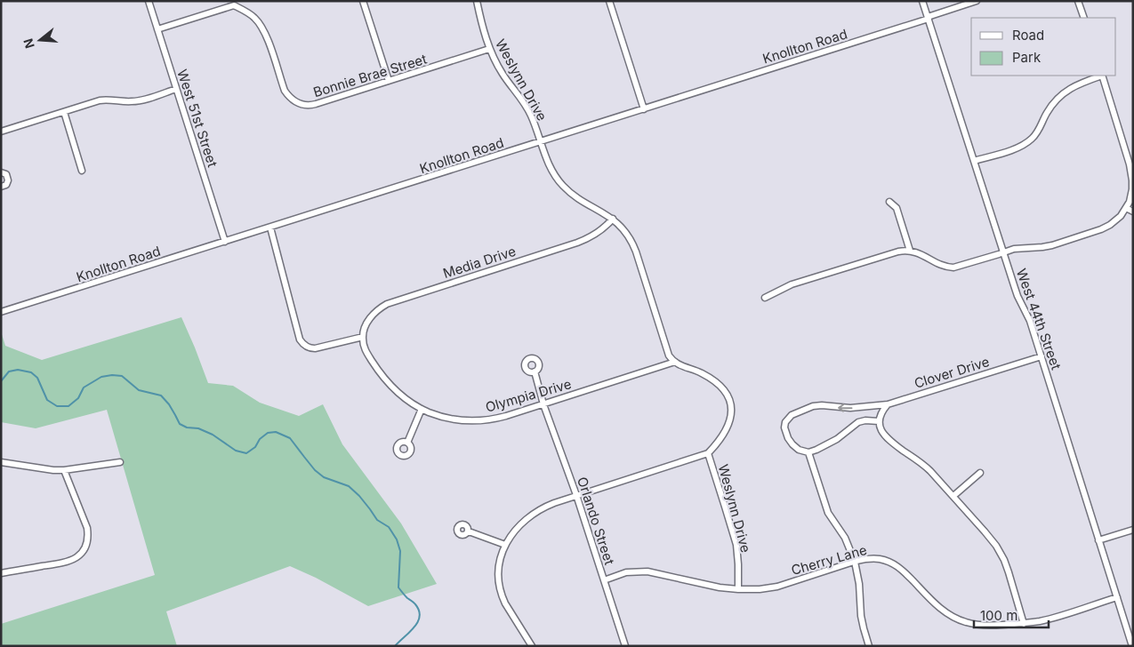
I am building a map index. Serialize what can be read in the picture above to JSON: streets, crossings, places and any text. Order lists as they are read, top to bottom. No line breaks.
{"streets":{"street":["Knollton Road","Bonnie Brae Street","Weslynn Drive","West 51st Street","Media Drive","West 44th Street","Clover Drive","Olympia Drive","Orlando Street","Cherry Lane"]},"crossings":[["Knollton Road","Weslynn Drive"],["Knollton Road","West 51st Street"],["Knollton Road","West 44th Street"],["Bonnie Brae Street","Weslynn Drive"],["Bonnie Brae Street","West 51st Street"],["Weslynn Drive","Media Drive"],["Weslynn Drive","Olympia Drive"],["Weslynn Drive","Cherry Lane"],["Media Drive","Olympia Drive"],["West 44th Street","Clover Drive"],["West 44th Street","Cherry Lane"],["Olympia Drive","Orlando Street"],["Orlando Street","Cherry Lane"]],"legend":["Road","Park"],"scale_bar":"100 m","north":"left"}
